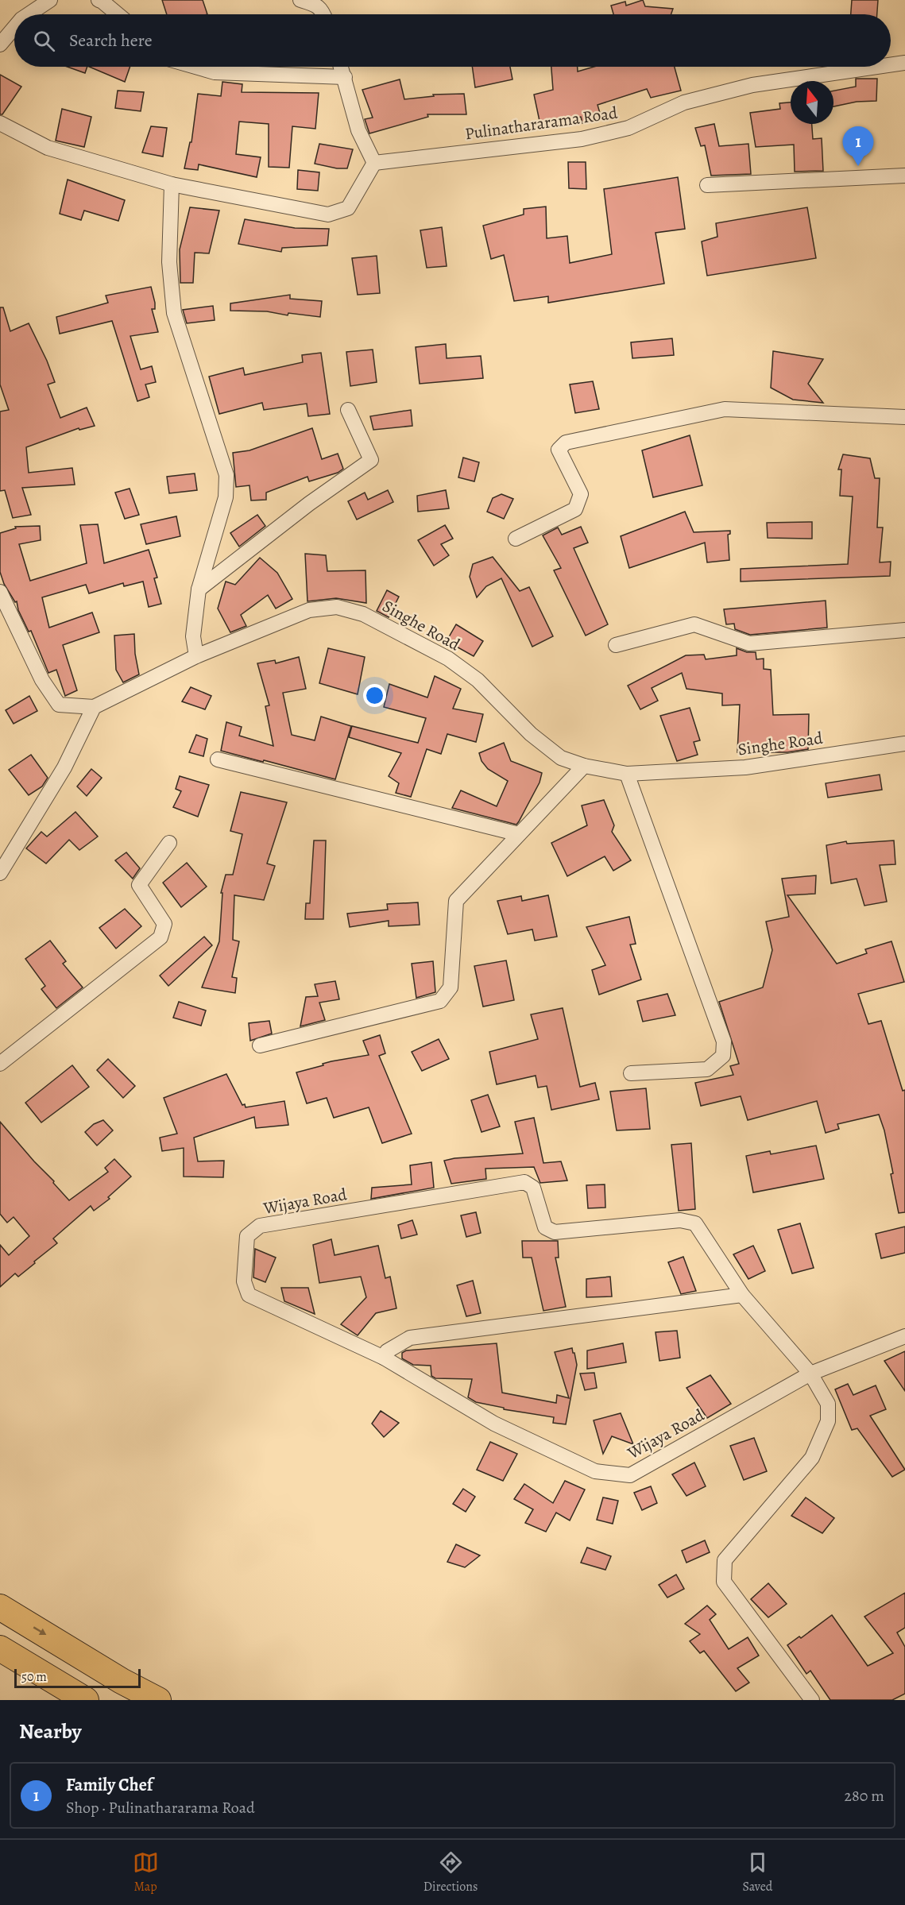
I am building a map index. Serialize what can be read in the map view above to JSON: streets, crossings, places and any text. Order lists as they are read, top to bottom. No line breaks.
{"streets":{"street":["Pulinathararama Road","Singhe Road","Wijaya Road"]},"scale_bar":"50 m","north":"top","page":{"search":"Search here","pins":"1","scale":"50 m","heading":"Nearby","list":[{"mark":"1","name":"Family Chef","note":"Shop · Pulinathararama Road","value":"280 m"}],"nav":["Map","Directions","Saved"]}}
